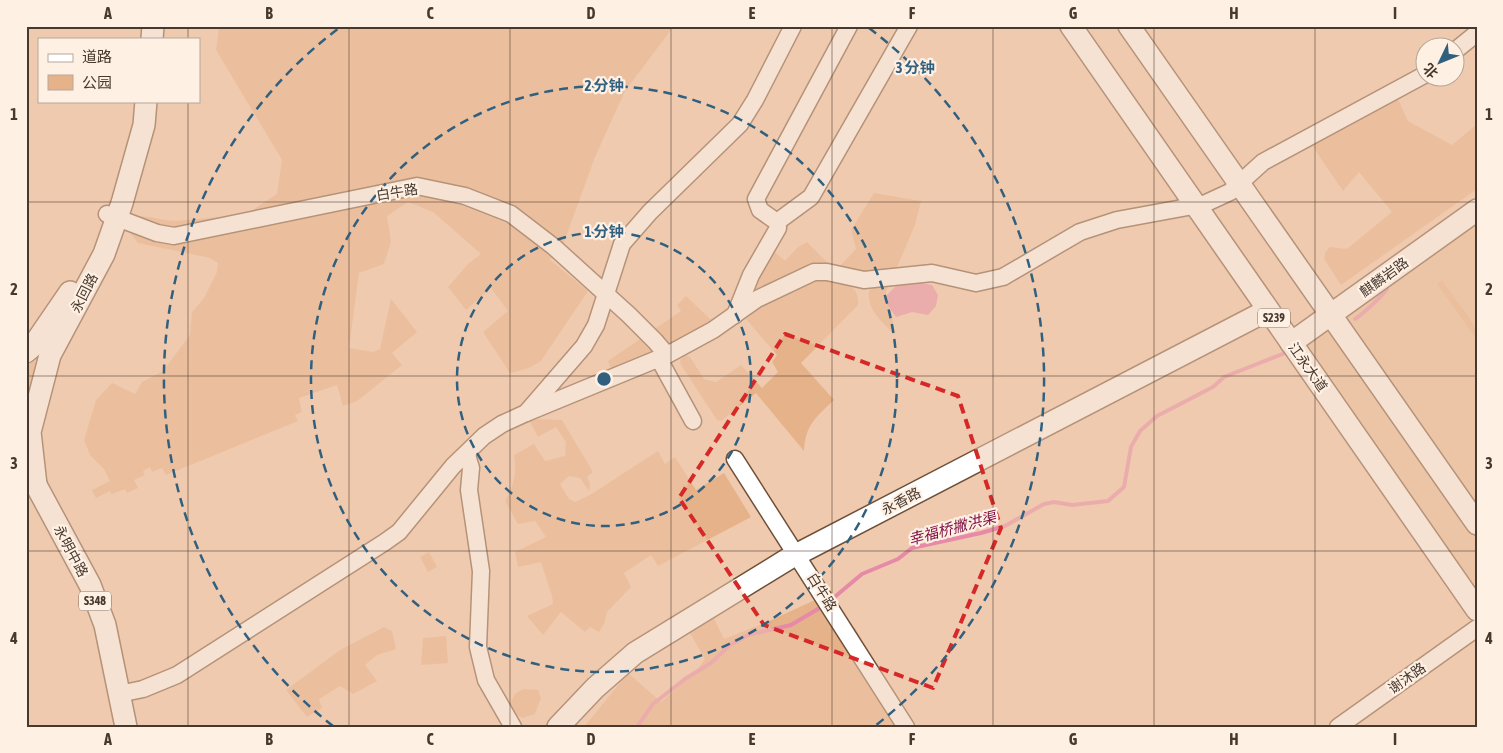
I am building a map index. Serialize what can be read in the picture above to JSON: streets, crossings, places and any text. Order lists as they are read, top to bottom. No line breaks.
{"streets":{"main road":["麒麟岩路","永回路","S239","江永大道","永香路","永明中路","S348"],"street":["白牛路","谢沐路"]},"crossings":[["白牛路","永回路"],["白牛路","永香路"],["麒麟岩路","江永大道"],["永回路","永明中路"],["江永大道","永香路"]],"water":["幸福桥撇洪渠"],"legend":["道路","公园"],"north":"bottom left","grid":{"columns":["A","B","C","D","E","F","G","H","I"],"rows":["1","2","3","4"]},"rings":["3 分钟","2 分钟","1 分钟"]}
